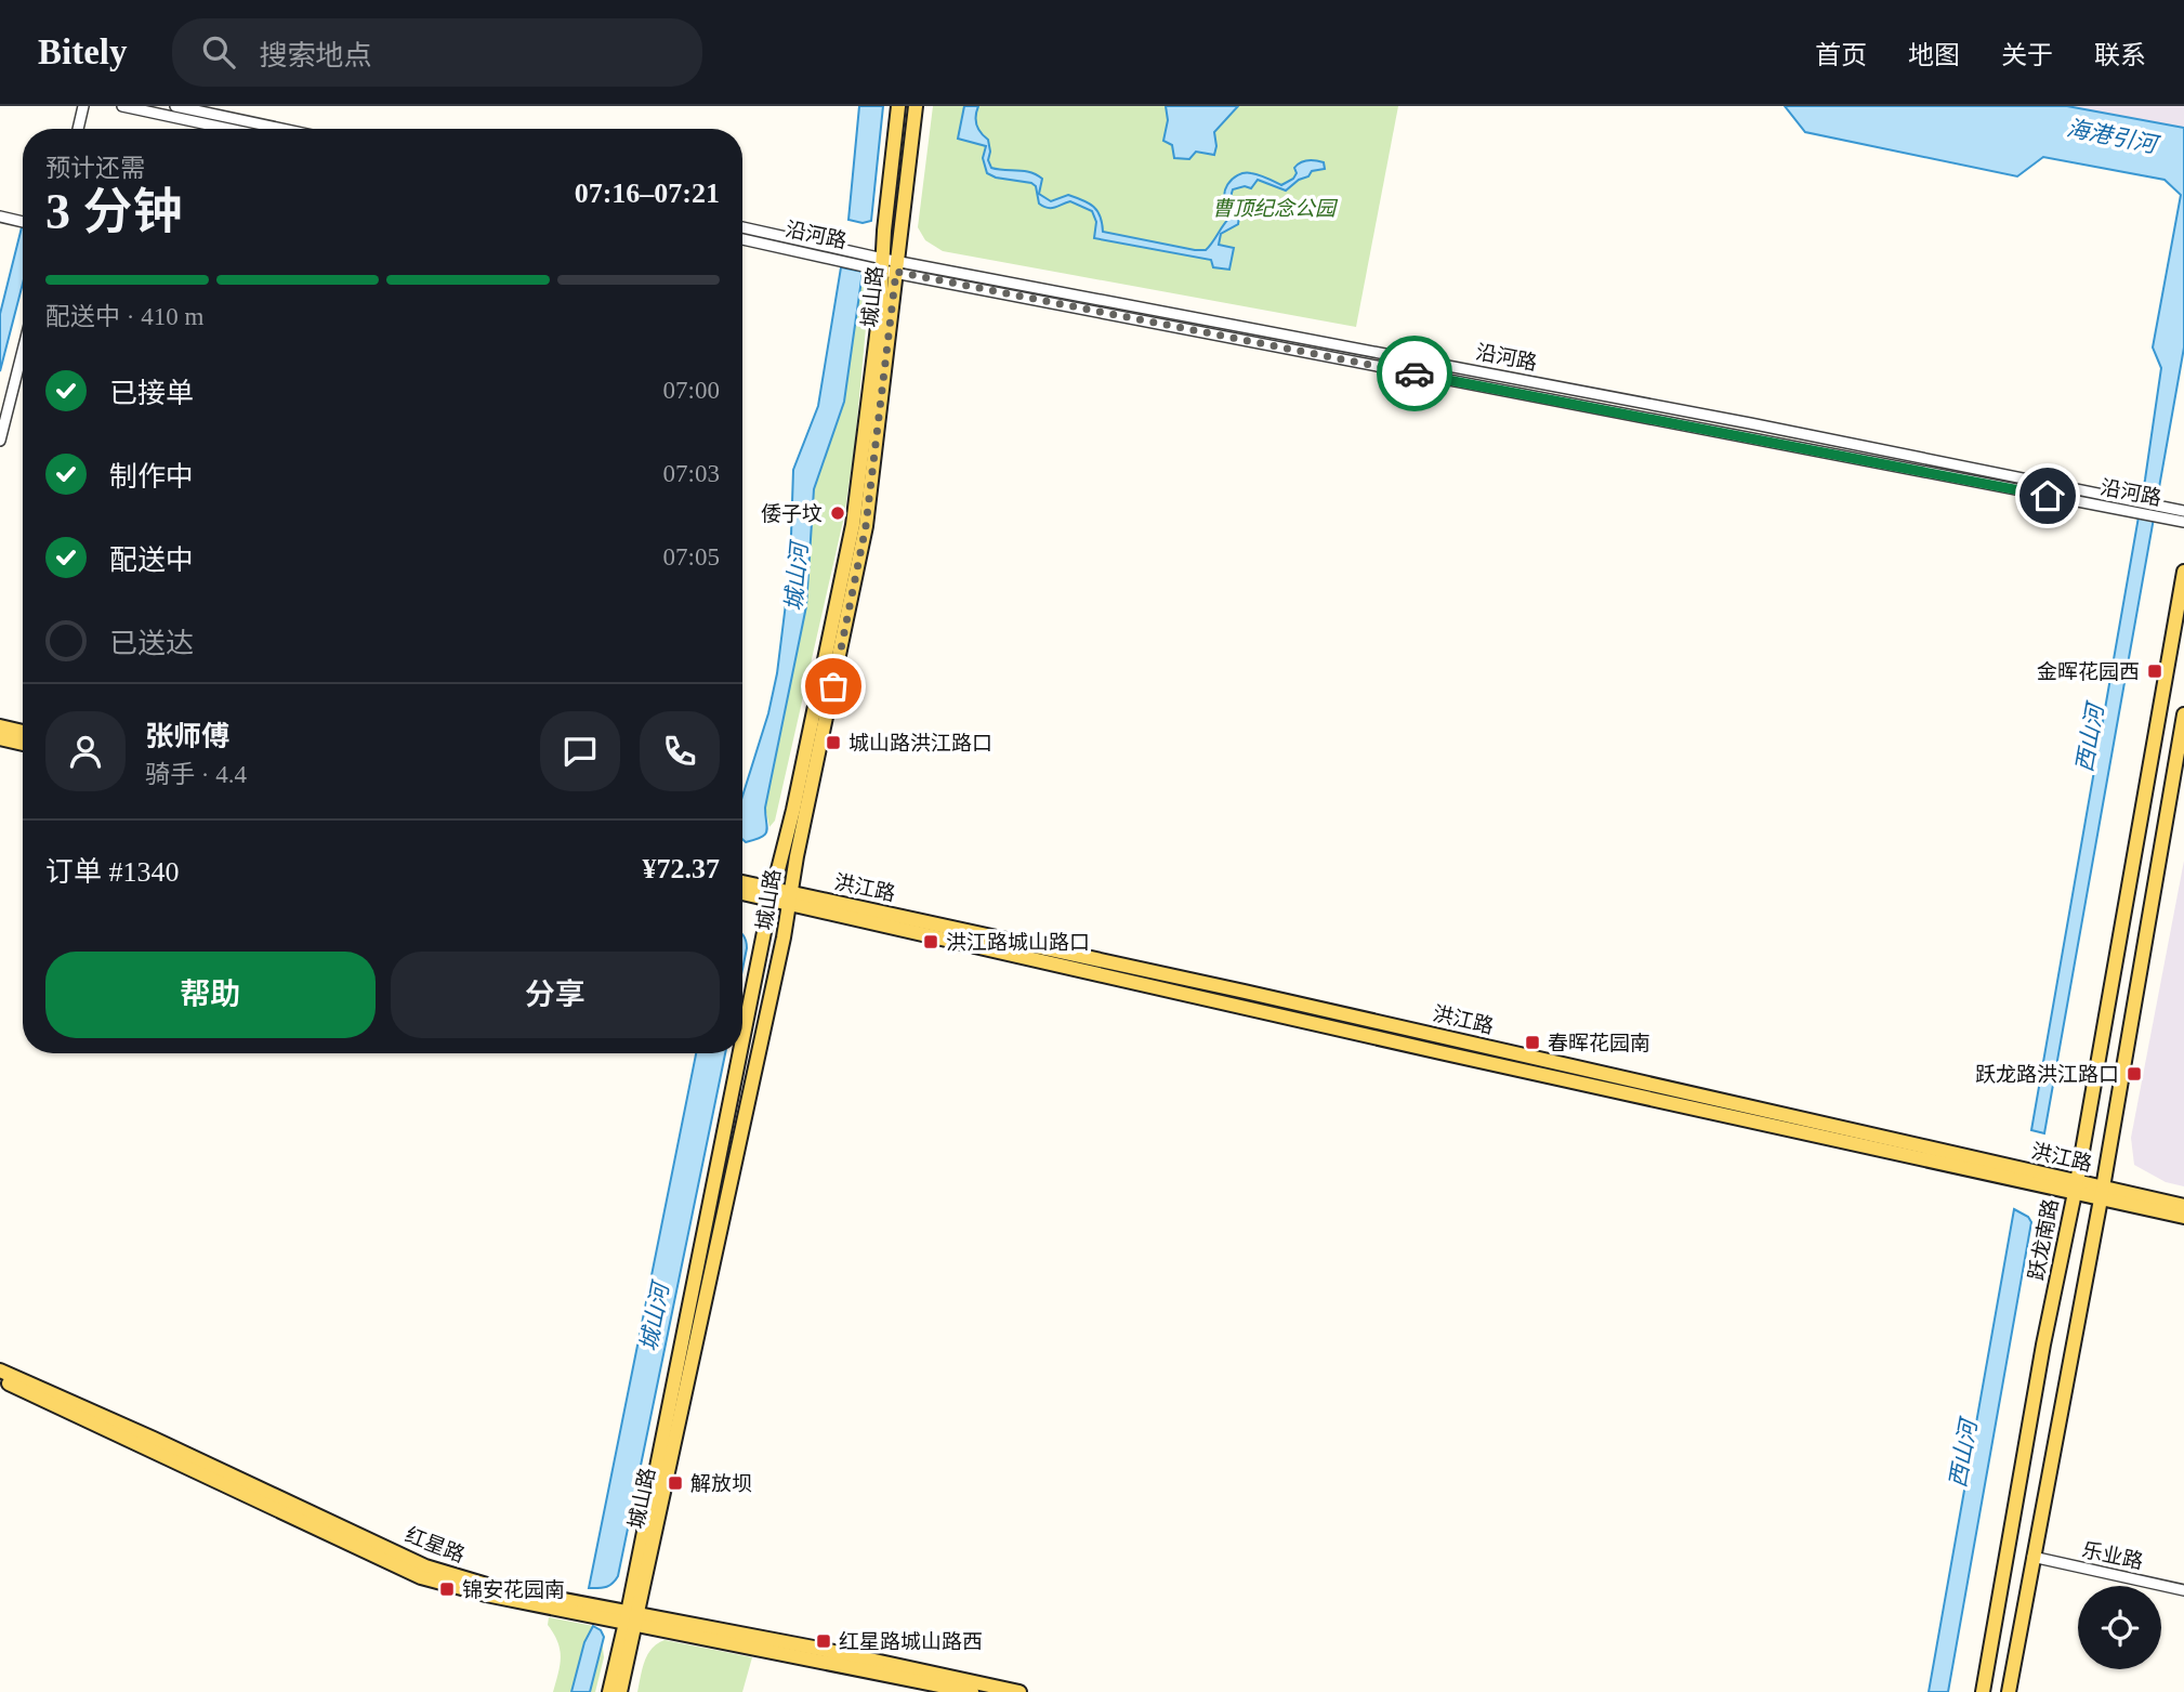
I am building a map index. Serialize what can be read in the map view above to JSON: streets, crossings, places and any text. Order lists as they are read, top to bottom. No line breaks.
{"streets":{"main road":["城山路","洪江路","跃龙南路","红星路"],"street":["沿河路","乐业路"]},"crossings":[["沿河路","城山路"],["城山路","洪江路"],["城山路","红星路"],["洪江路","跃龙南路"]],"water":["海港引河","城山河","西山河"],"parks":["曹顶纪念公园"],"places":{"other":["倭子坟"],"transit":["金晖花园西","城山路洪江路口","洪江路城山路口","春晖花园南","跃龙路洪江路口","解放坝","锦安花园南","红星路城山路西"]},"page":{"header":"Bitely","search":"搜索地点","nav":["首页","地图","关于","联系"],"heading":["3 分钟","预计还需","07:16–07:21"],"panel":["张师傅","骑手 · 4.4","订单 #1340","¥72.37"],"bar":"配送中 · 410 m","list":[["已接单","07:00"],["制作中","07:03"],["配送中","07:05"],"已送达"],"buttons":["帮助","分享"]}}
